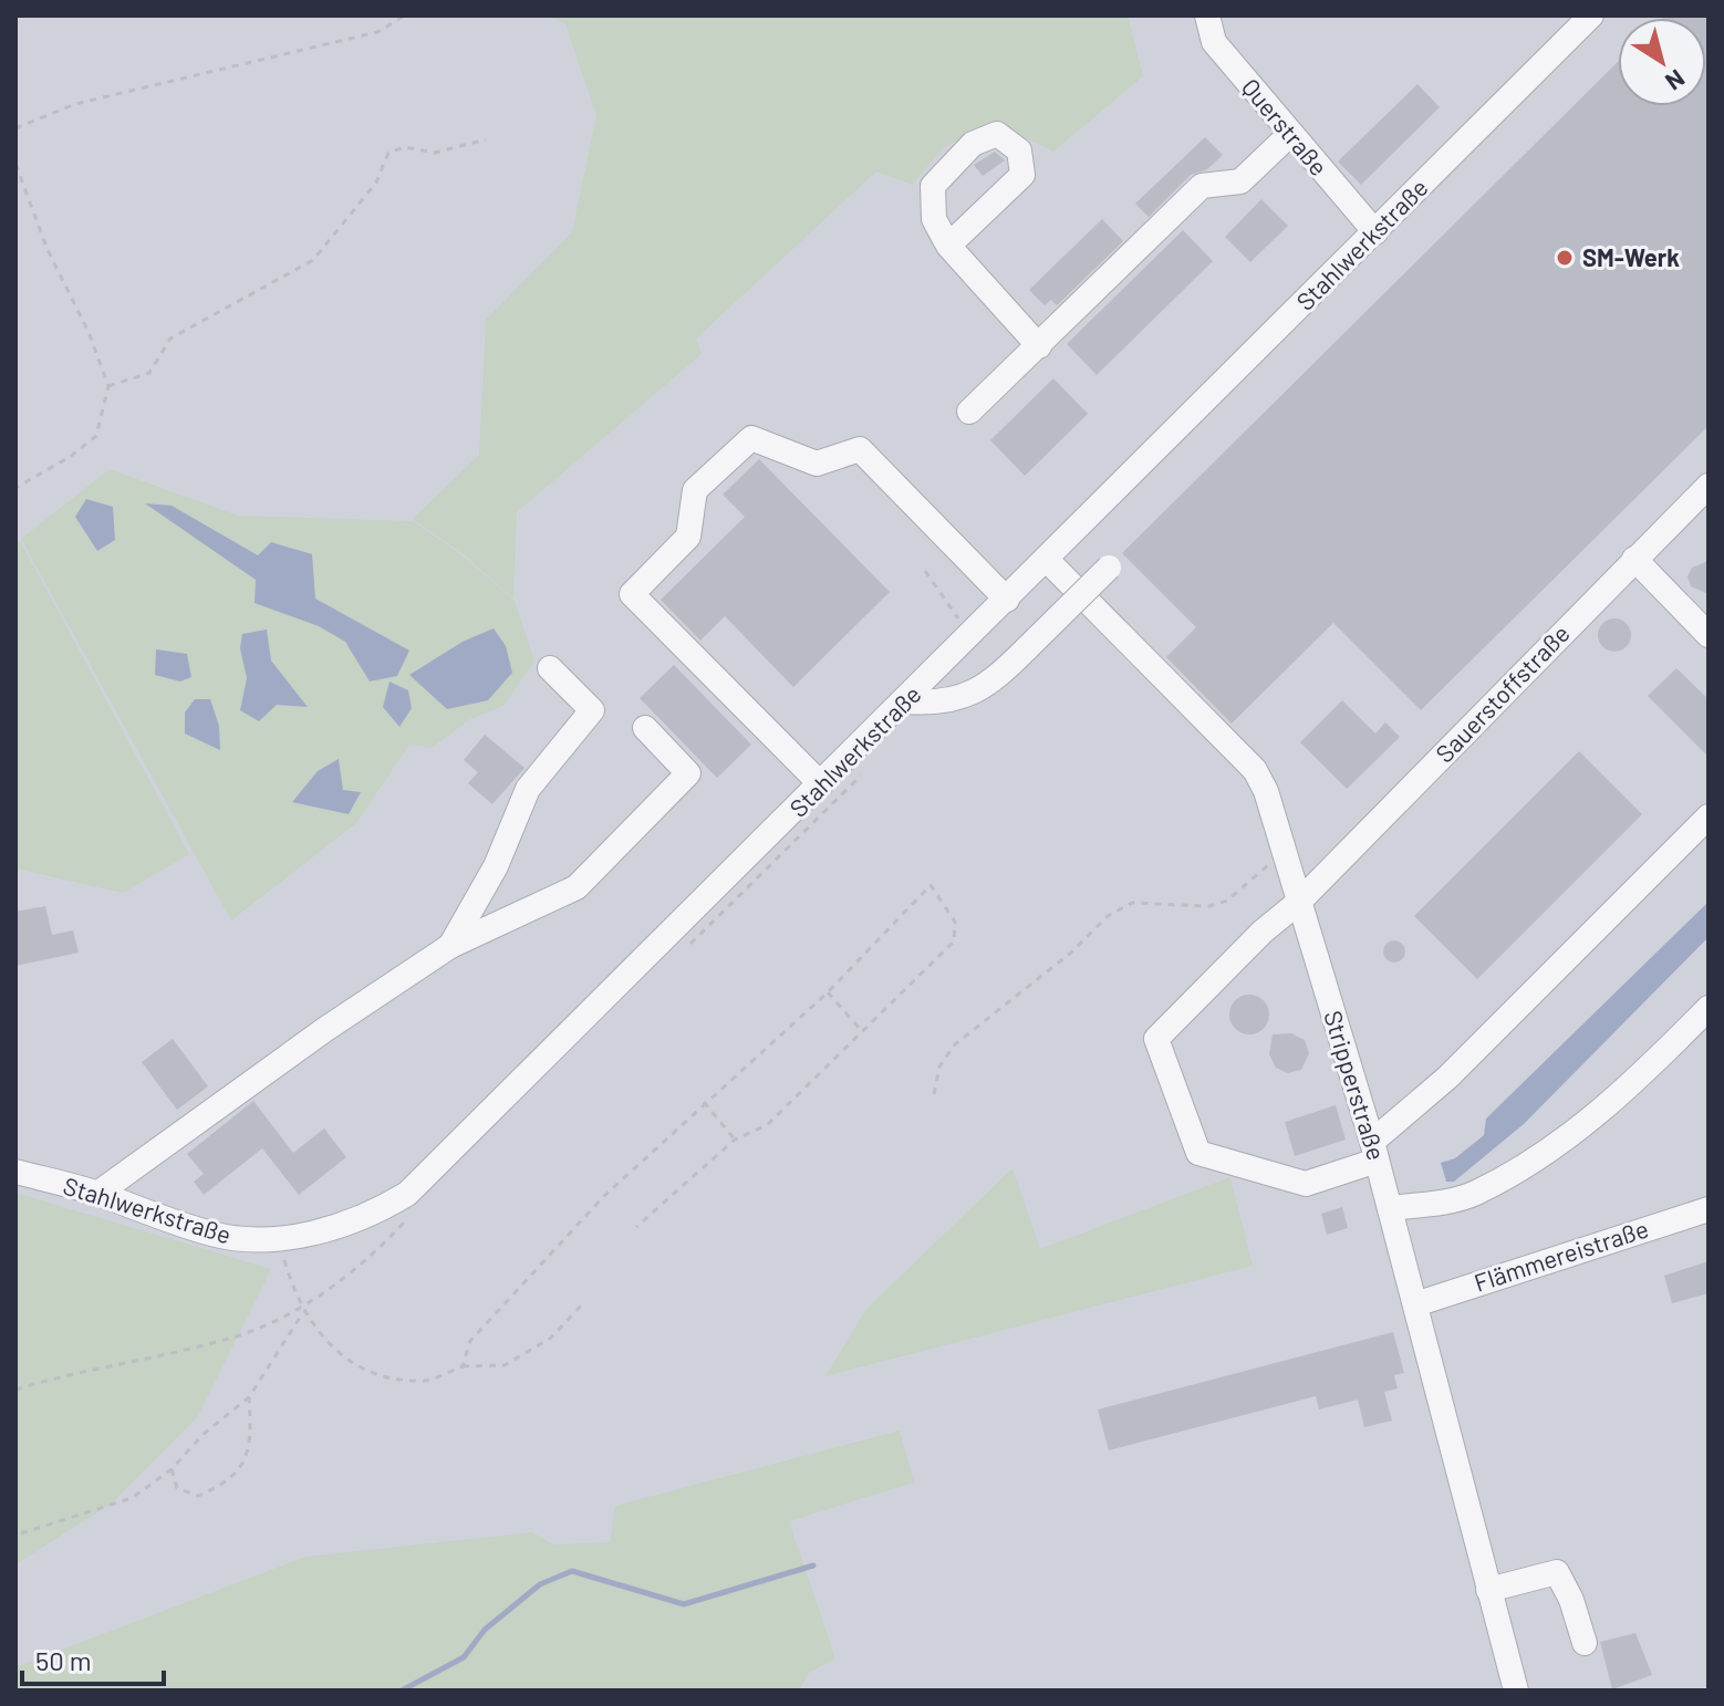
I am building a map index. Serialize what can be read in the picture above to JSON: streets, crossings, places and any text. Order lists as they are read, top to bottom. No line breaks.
{"streets":{"street":["Querstraße","Stahlwerkstraße","Sauerstoffstraße","Stripperstraße","Flämmereistraße"]},"crossings":[["Querstraße","Stahlwerkstraße"],["Stahlwerkstraße","Stripperstraße"],["Sauerstoffstraße","Stripperstraße"],["Stripperstraße","Flämmereistraße"]],"places":["SM-Werk"],"scale_bar":"50 m","north":"bottom right"}
